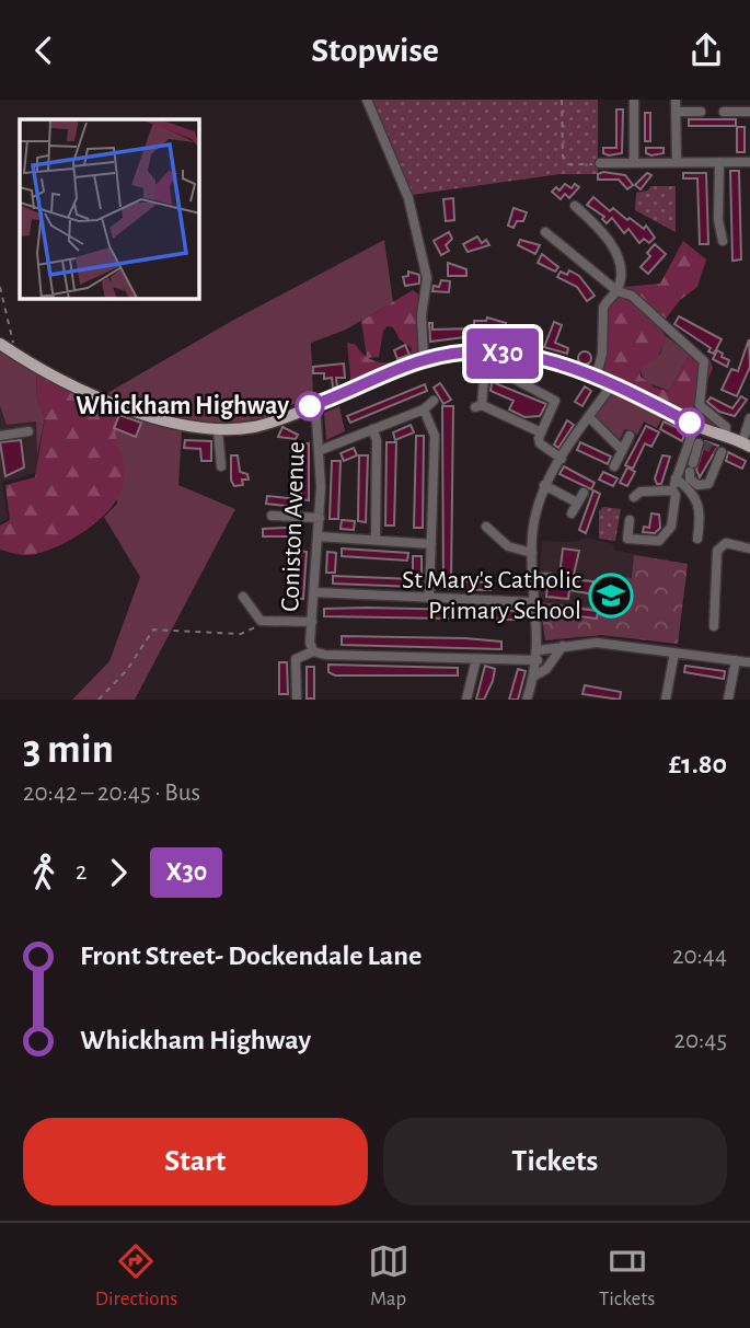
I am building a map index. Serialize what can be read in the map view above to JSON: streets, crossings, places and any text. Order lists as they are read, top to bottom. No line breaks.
{"streets":{"street":["Coniston Avenue"]},"places":{"other":["Whickham Highway"],"school or university":["St Mary's Catholic Primary School"]},"lines":["bus line X30"],"page":{"header":"Stopwise","on_map":"X30","heading":["3 min","20:42 – 20:45 · Bus","£1.80"],"legs":["2","X30"],"list":[{"name":"Front Street- Dockendale Lane","value":"20:44"},{"name":"Whickham Highway","value":"20:45"}],"buttons":["Start","Tickets"],"tabs":["Directions","Map","Tickets"]}}
